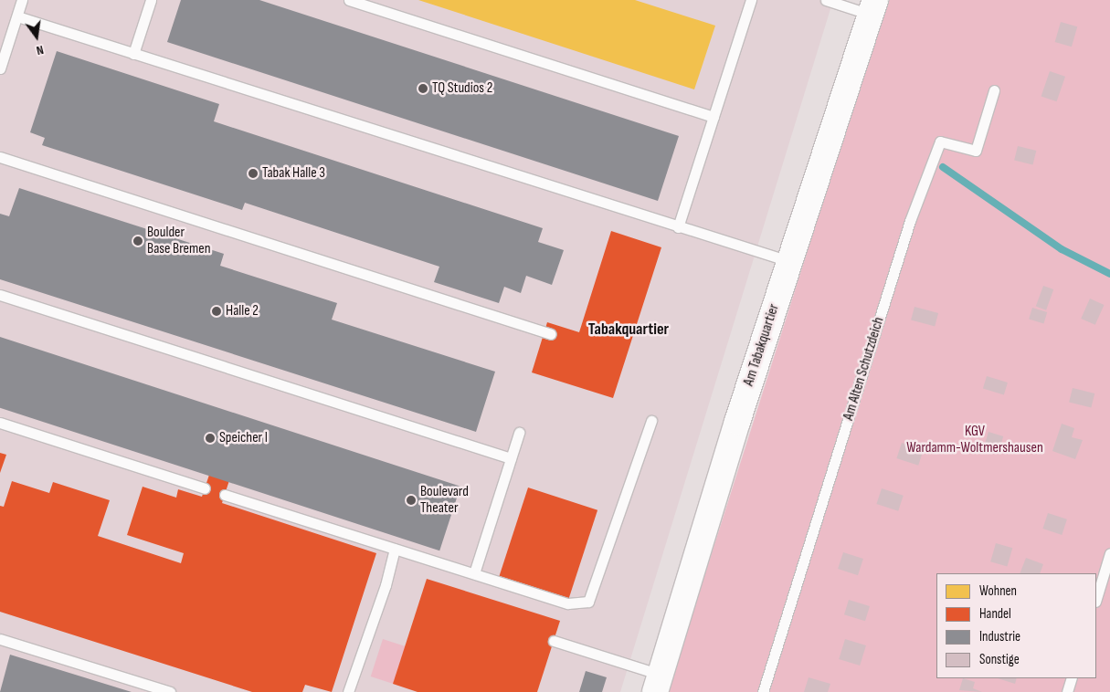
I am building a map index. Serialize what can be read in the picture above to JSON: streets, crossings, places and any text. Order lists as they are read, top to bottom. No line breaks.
{"streets":{"street":["Am Tabakquartier"],"lane":["Am Alten Schutzdeich"]},"districts":["Tabakquartier"],"parks":["KGV Wardamm-Woltmershausen"],"places":["TQ Studios 2","Tabak Halle 3","Boulder Base Bremen","Halle 2","Speicher I","Boulevard Theater"],"legend":["Wohnen","Handel","Industrie","Sonstige"],"north":"bottom"}
